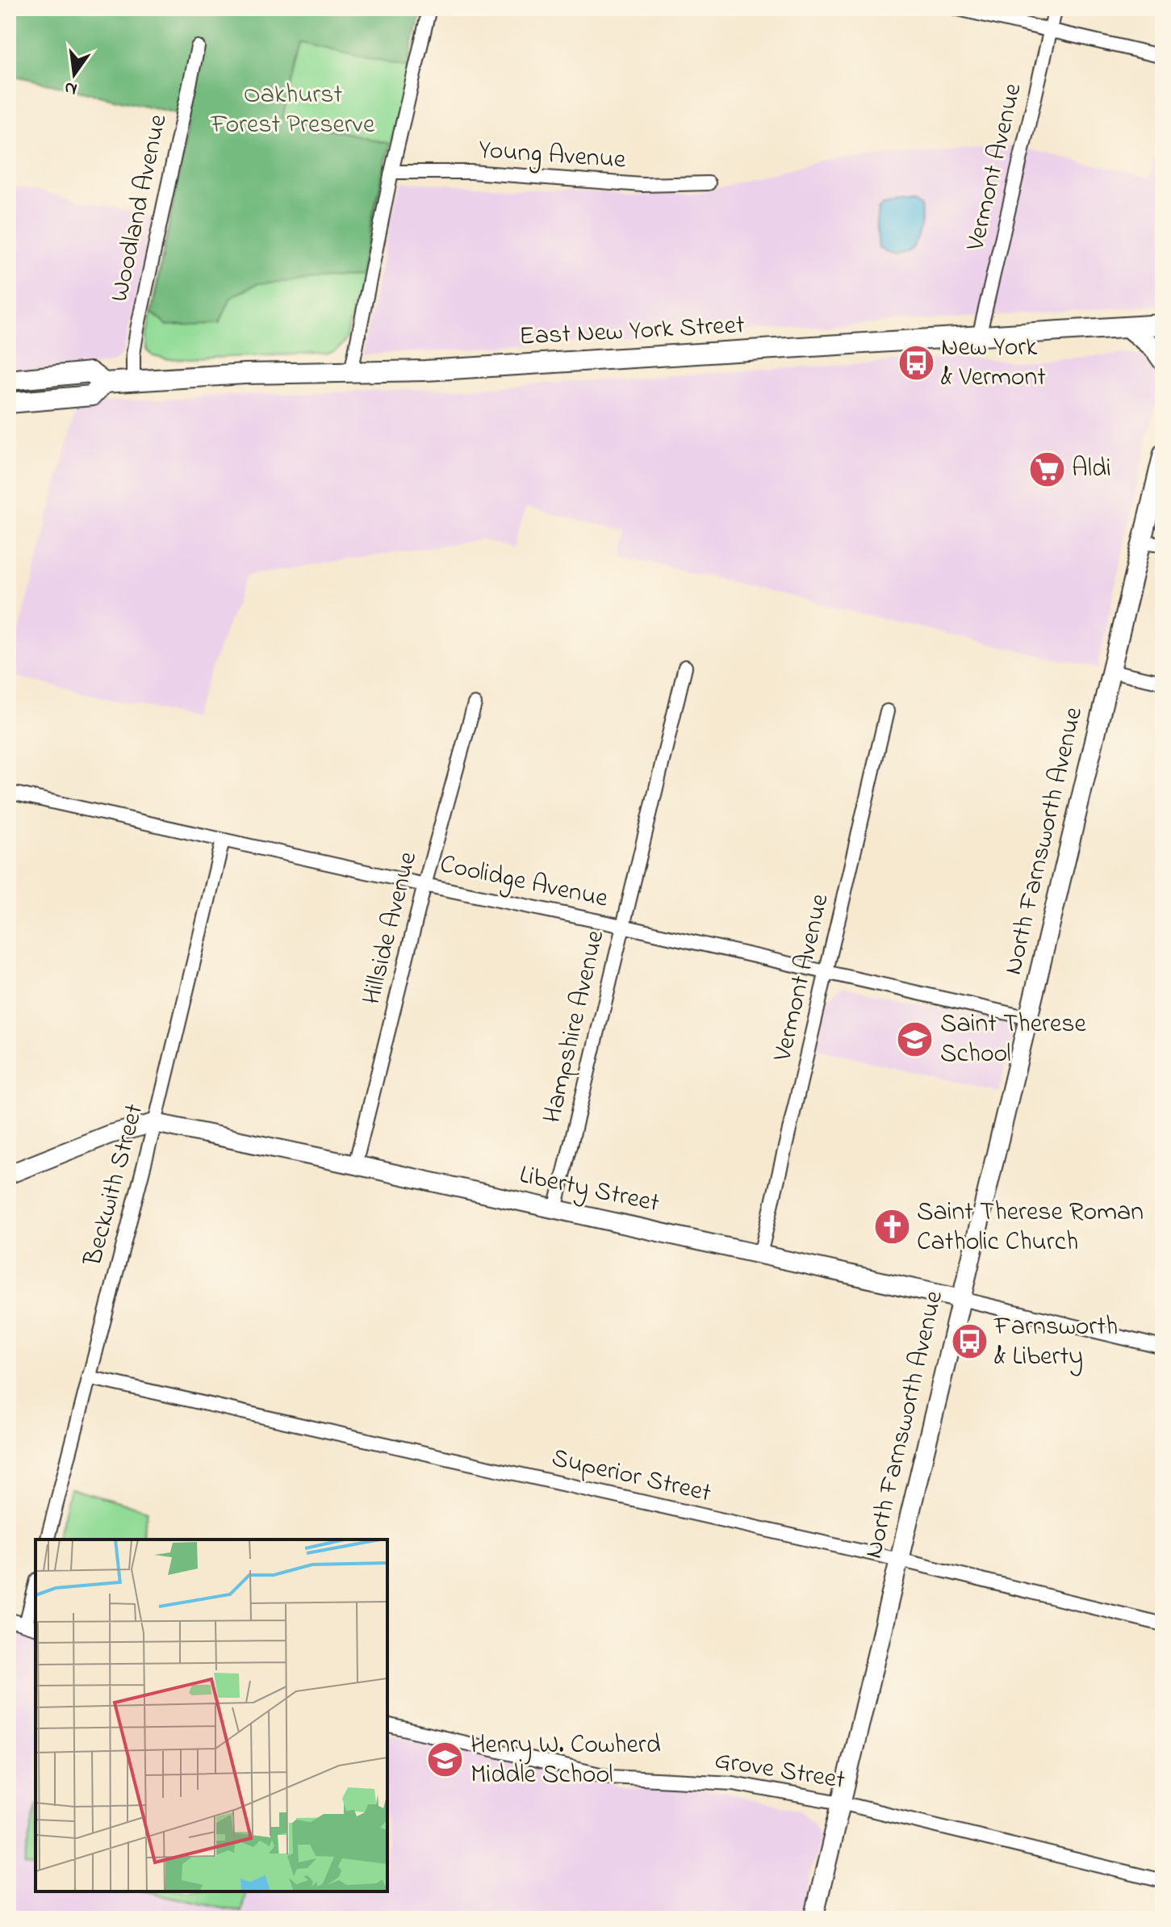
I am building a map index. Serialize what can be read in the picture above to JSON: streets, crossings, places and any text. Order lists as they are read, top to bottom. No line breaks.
{"streets":{"main road":["East New York Street","North Farnsworth Avenue","Liberty Street"],"street":["Young Avenue","Vermont Avenue","Woodland Avenue","Coolidge Avenue","Hillside Avenue","Hampshire Avenue","Beckwith Street","Superior Street","Grove Street"]},"crossings":[["Vermont Avenue","East New York Street"],["Vermont Avenue","Coolidge Avenue"],["Vermont Avenue","Liberty Street"],["Woodland Avenue","East New York Street"],["North Farnsworth Avenue","Coolidge Avenue"],["North Farnsworth Avenue","Liberty Street"],["North Farnsworth Avenue","Superior Street"],["North Farnsworth Avenue","Grove Street"],["Coolidge Avenue","Hillside Avenue"],["Coolidge Avenue","Hampshire Avenue"],["Coolidge Avenue","Beckwith Street"],["Hillside Avenue","Liberty Street"],["Hampshire Avenue","Liberty Street"],["Beckwith Street","Liberty Street"],["Beckwith Street","Superior Street"]],"parks":["Oakhurst Forest Preserve"],"places":{"bus stop":["New York & Vermont","Farnsworth & Liberty"],"supermarket":["Aldi"],"school or university":["Saint Therese School","Henry W. Cowherd Middle School"],"church":["Saint Therese Roman Catholic Church"]},"north":"bottom"}
